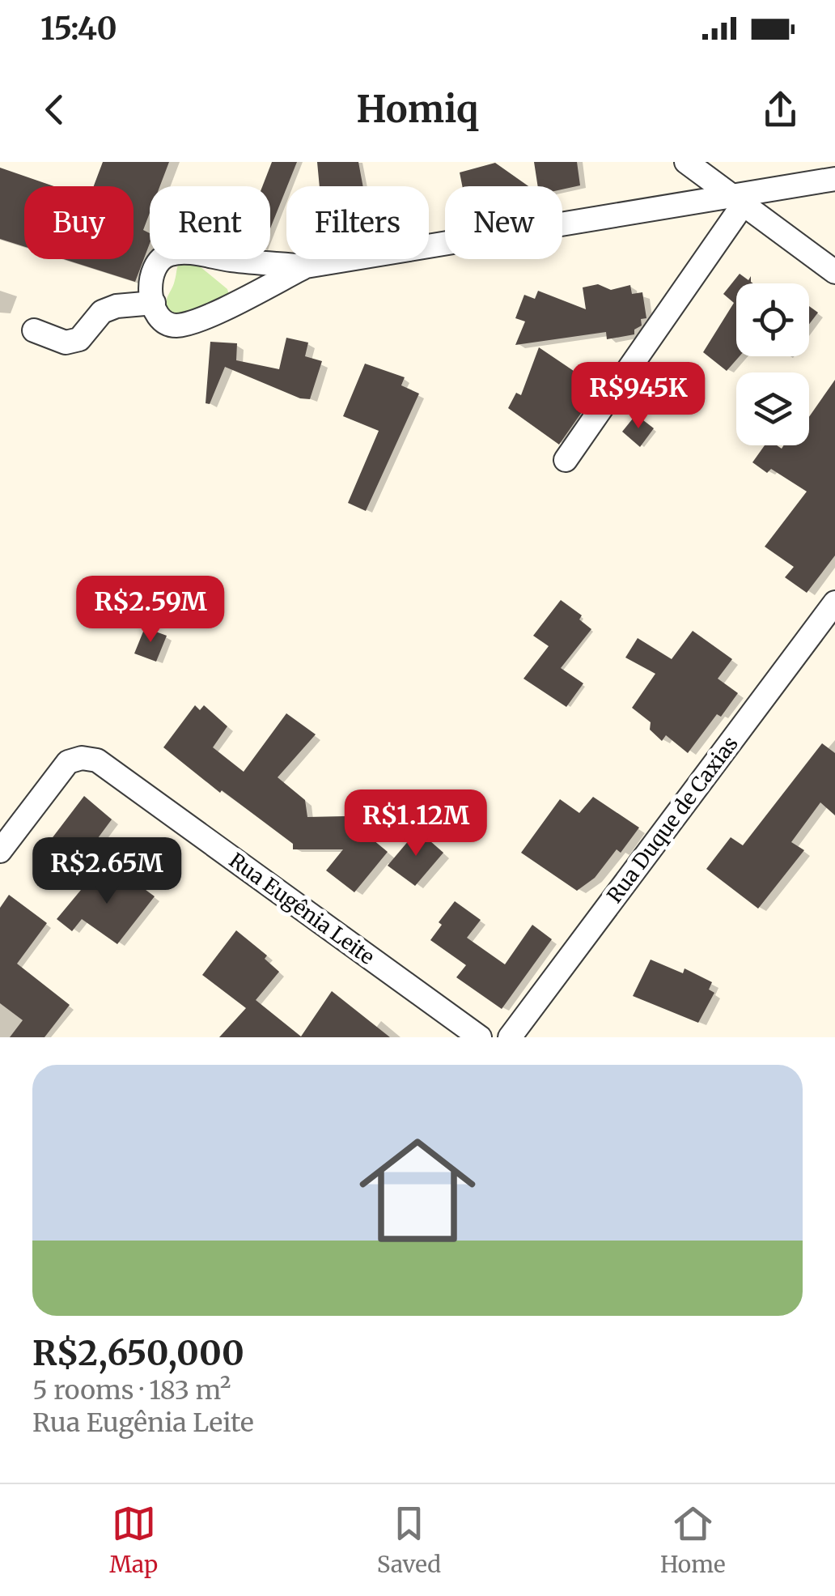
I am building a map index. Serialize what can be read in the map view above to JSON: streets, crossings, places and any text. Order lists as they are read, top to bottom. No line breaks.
{"streets":{"street":["Rua Duque de Caxias","Rua Eugênia Leite"]},"page":{"status":"15:40","header":"Homiq","chip":["Buy","Rent","Filters","New"],"price":["R$945K","R$2.59M","R$1.12M","R$2.65M"],"list":[{"name":"R$2,650,000","note":"5 rooms · 183 m² · Rua Eugênia Leite"}],"tabs":["Map","Saved","Home"]}}
